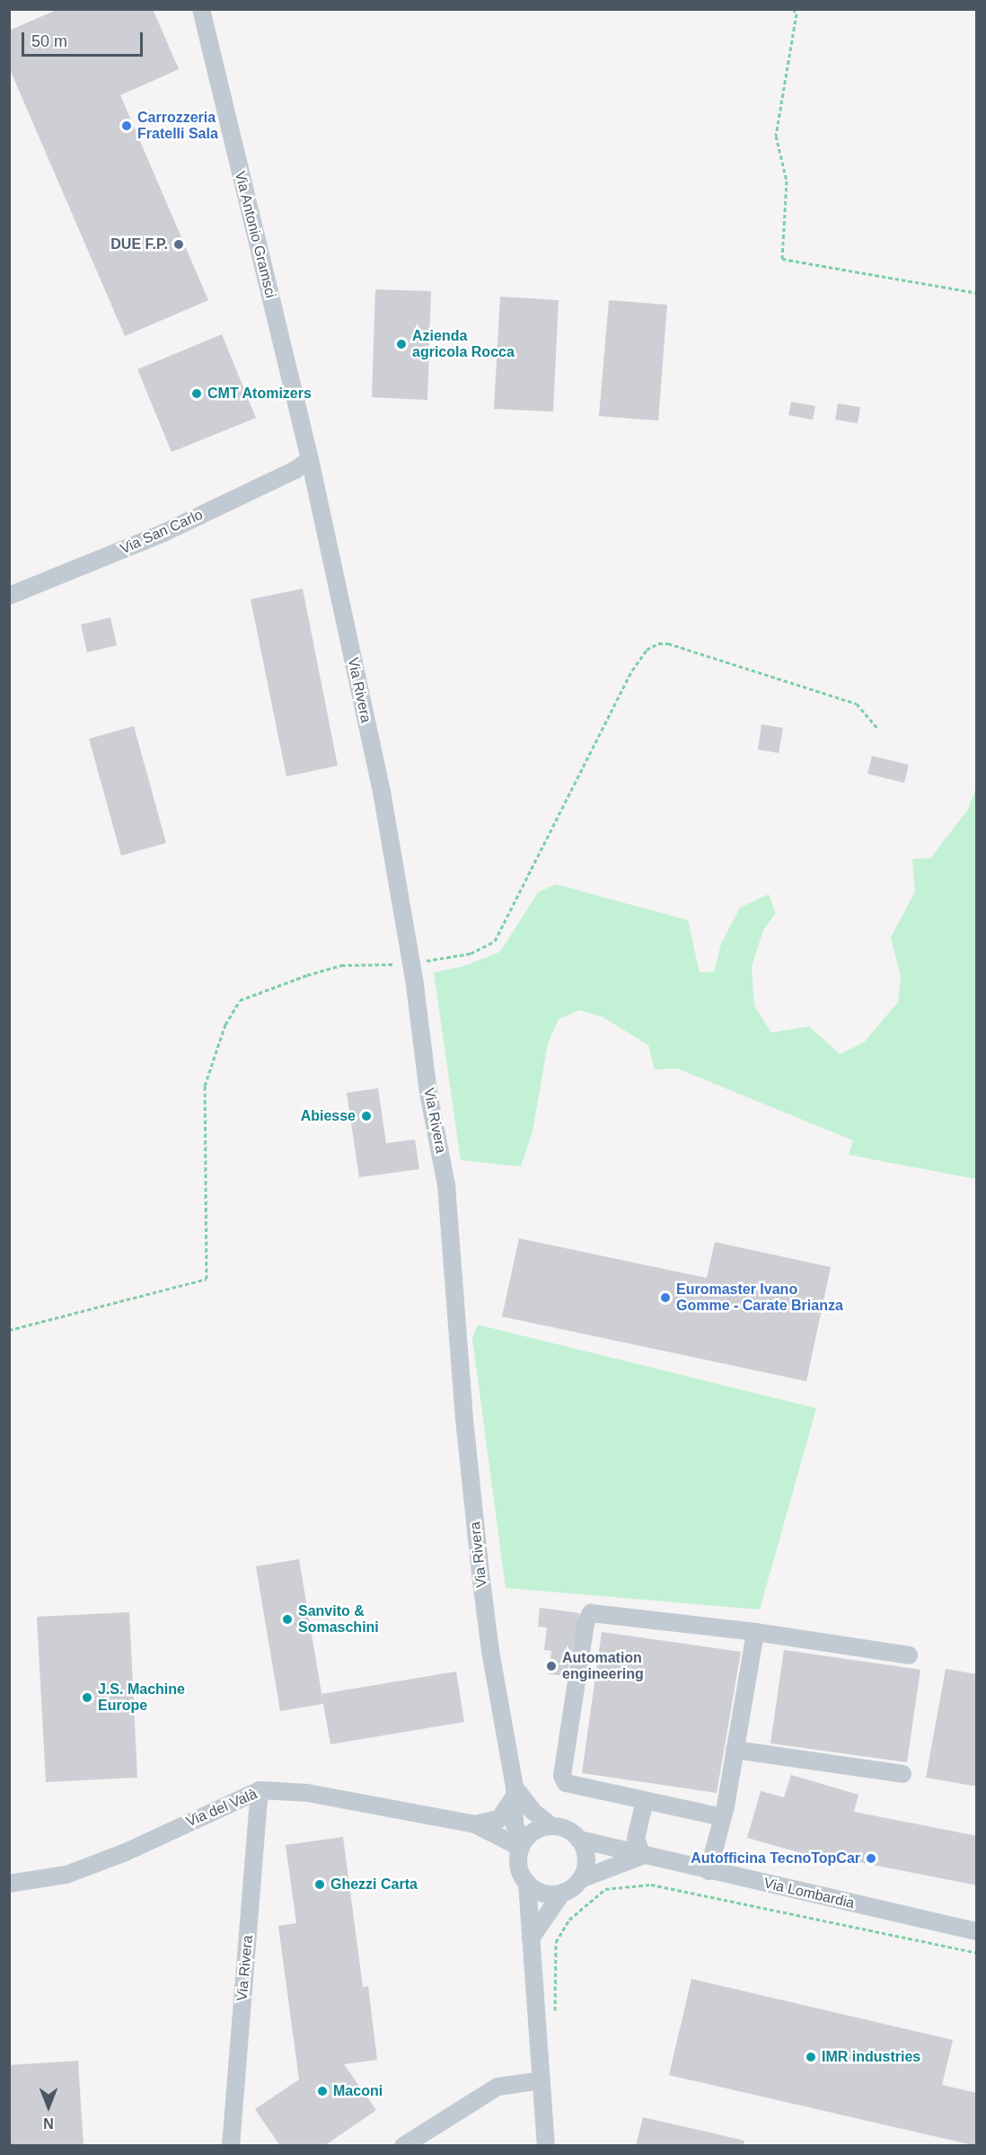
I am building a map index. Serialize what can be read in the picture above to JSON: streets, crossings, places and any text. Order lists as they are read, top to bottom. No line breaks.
{"streets":{"street":["Via Antonio Gramsci","Via San Carlo","Via Rivera","Via del Valà","Via Lombardia"]},"crossings":[["Via Antonio Gramsci","Via San Carlo"],["Via Antonio Gramsci","Via Rivera"],["Via San Carlo","Via Rivera"],["Via Rivera","Via del Valà"],["Via Rivera","Via Lombardia"],["Via del Valà","Via Lombardia"]],"places":["Carrozzeria Fratelli Sala","DUE F.P.","Azienda agricola Rocca","CMT Atomizers","Abiesse","Euromaster Ivano Gomme - Carate Brianza","Sanvito & Somaschini","Automation engineering","J.S. Machine Europe","Autofficina TecnoTopCar","Ghezzi Carta","IMR industries","Maconi"],"scale_bar":"50 m","north":"bottom"}
